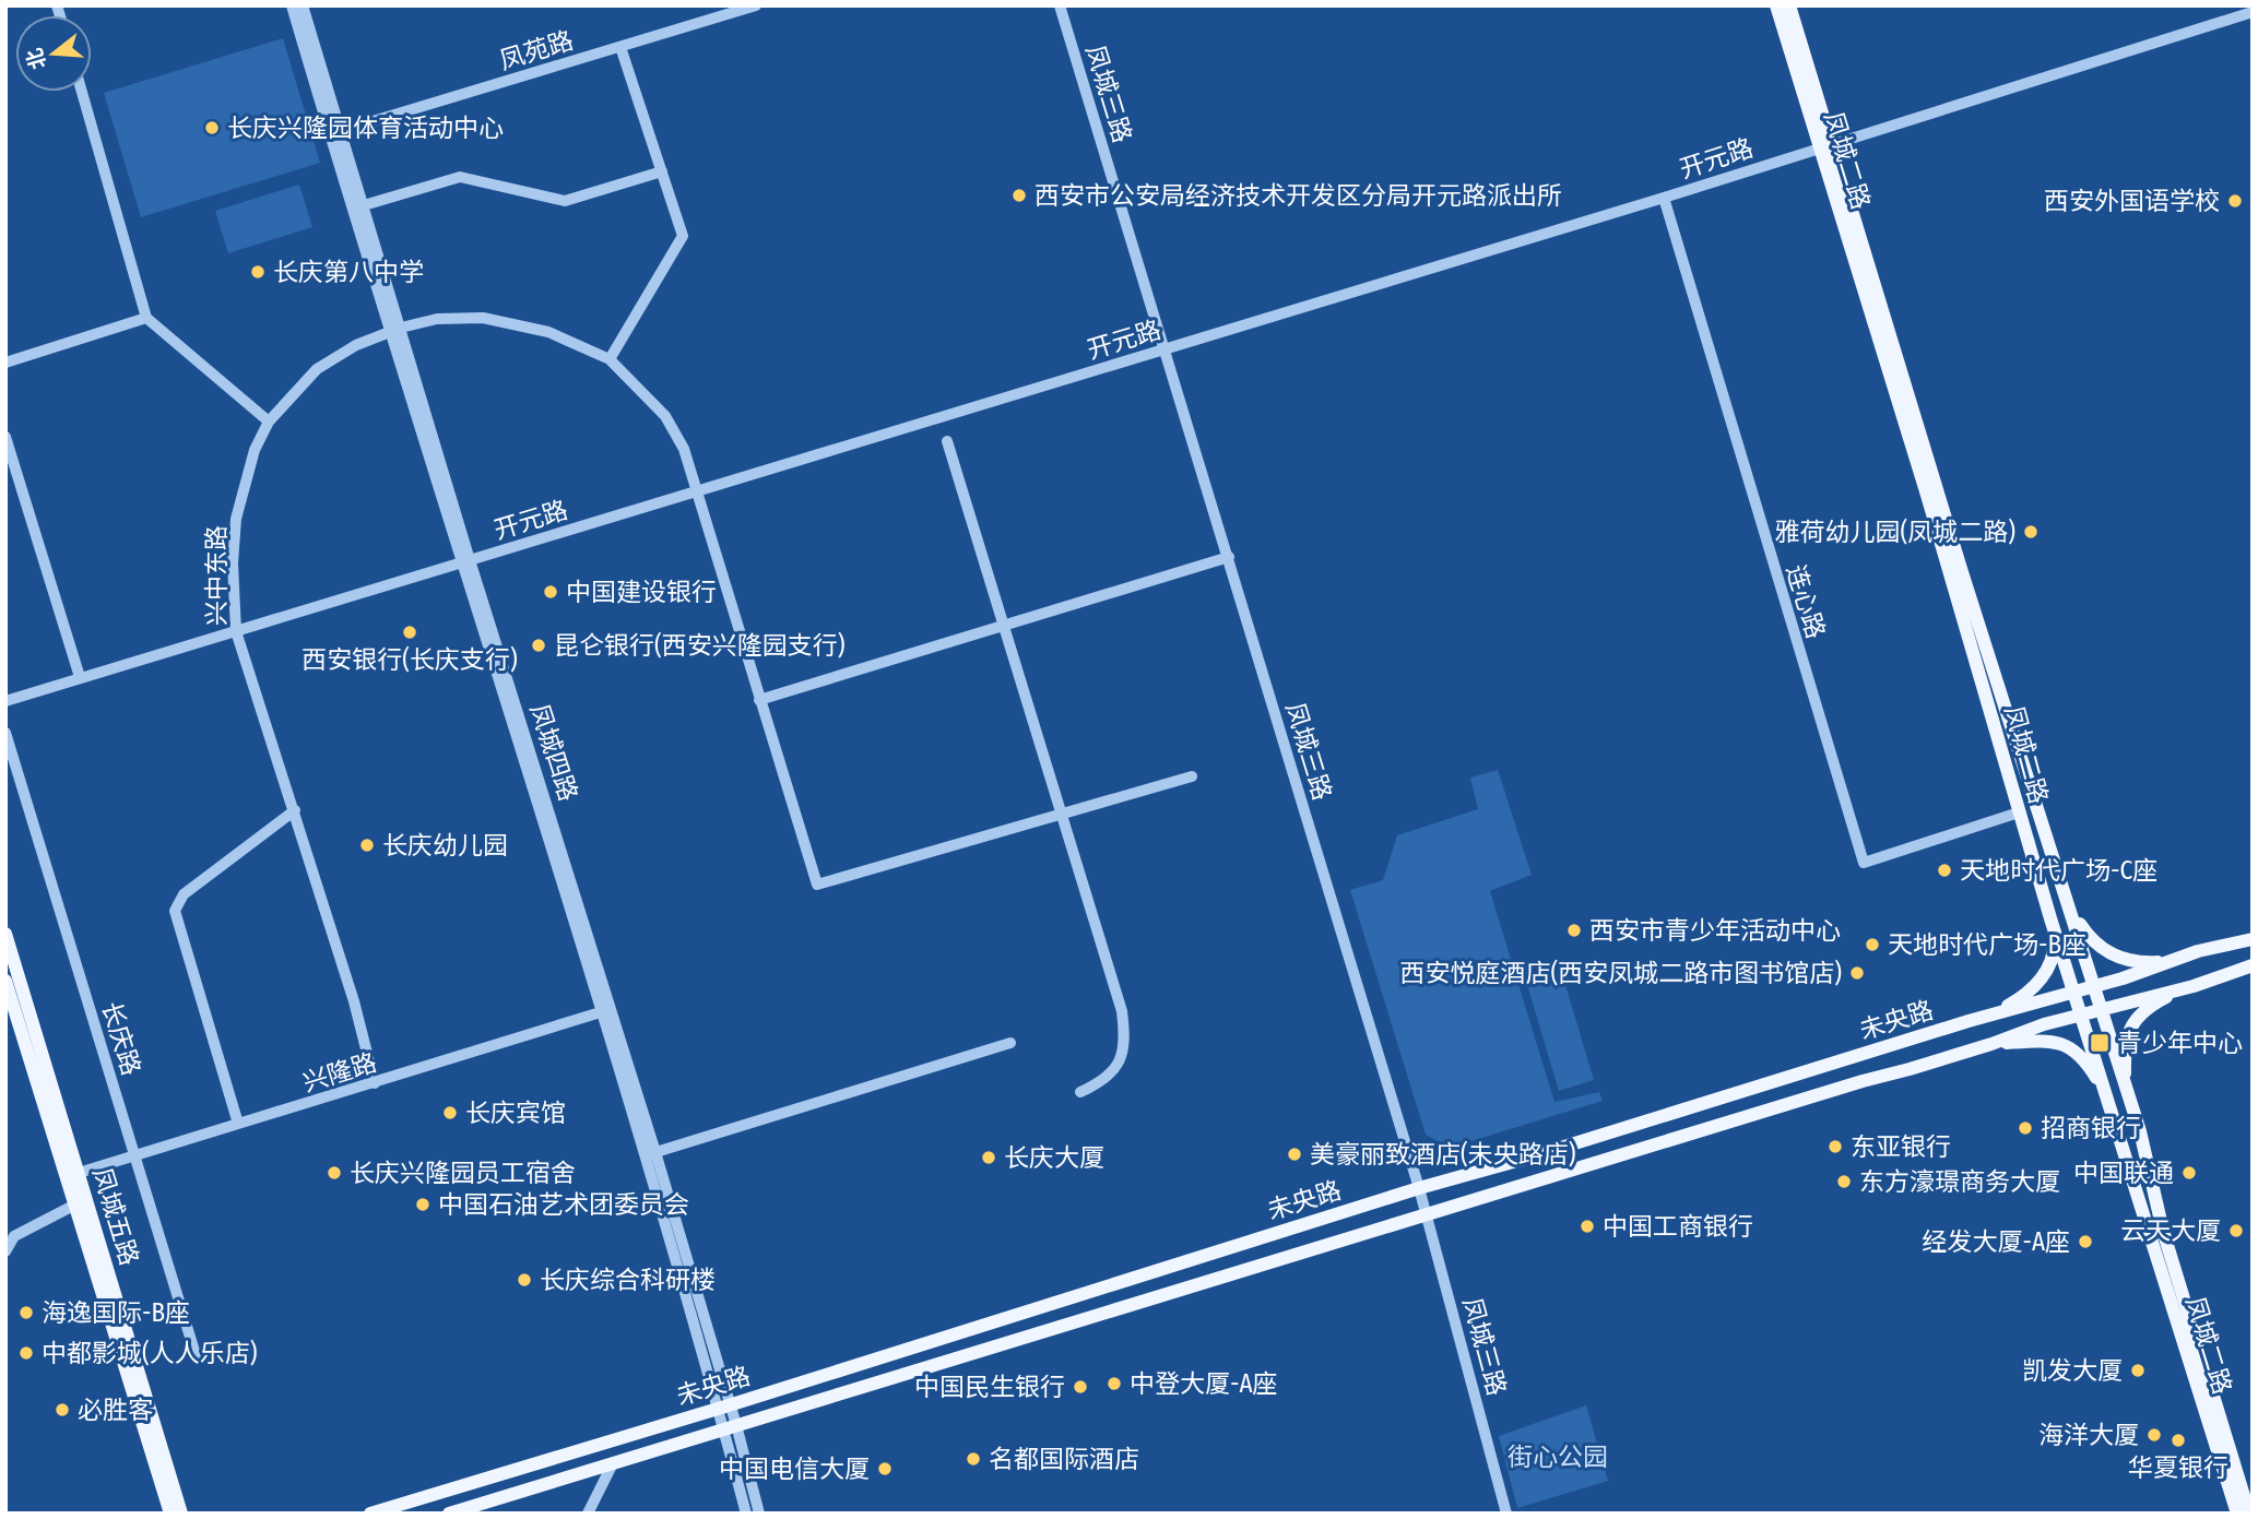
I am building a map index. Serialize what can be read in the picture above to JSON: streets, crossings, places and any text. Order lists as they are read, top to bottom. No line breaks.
{"streets":{"main road":["凤城二路","未央路","凤城五路"],"street":["凤苑路","凤城三路","开元路","兴中东路","连心路","凤城四路","长庆路","兴隆路"]},"crossings":[["凤苑路","凤城四路"],["凤城三路","开元路"],["凤城三路","未央路"],["开元路","凤城二路"],["开元路","兴中东路"],["开元路","连心路"],["开元路","凤城四路"],["凤城二路","连心路"],["凤城二路","未央路"],["兴中东路","凤城四路"],["兴中东路","兴隆路"],["凤城四路","未央路"],["凤城四路","兴隆路"],["长庆路","兴隆路"],["兴隆路","凤城五路"]],"parks":["街心公园"],"places":{"other":["长庆兴隆园体育活动中心","西安市公安局经济技术开发区分局开元路派出所","西安外国语学校","长庆第八中学","雅荷幼儿园(凤城二路)","中国建设银行","西安银行(长庆支行)","昆仑银行(西安兴隆园支行)","长庆幼儿园","天地时代广场-C座","西安市青少年活动中心","天地时代广场-B座","西安悦庭酒店(西安凤城二路市图书馆店)","长庆宾馆","招商银行","东亚银行","美豪丽致酒店(未央路店)","长庆大厦","长庆兴隆园员工宿舍","中国联通","东方濠璟商务大厦","中国石油艺术团委员会","中国工商银行","云天大厦","经发大厦-A座","长庆综合科研楼","海逸国际-B座","中都影城(人人乐店)","凯发大厦","中登大厦-A座","中国民生银行","必胜客","海洋大厦","华夏银行","名都国际酒店","中国电信大厦"],"transit":["青少年中心"]},"north":"left"}
